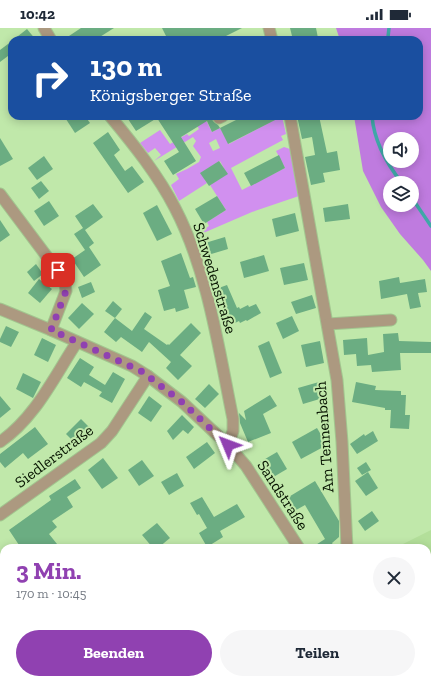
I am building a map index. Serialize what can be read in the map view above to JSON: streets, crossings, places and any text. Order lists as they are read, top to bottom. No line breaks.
{"streets":{"street":["Schwedenstraße","Am Tennenbach","Siedlerstraße","Sandstraße"]},"crossings":[["Schwedenstraße","Sandstraße"],["Siedlerstraße","Sandstraße"]],"page":{"status":"10:42","turn":["130 m","Königsberger Straße"],"heading":["3 Min.","170 m · 10:45"],"buttons":["Beenden","Teilen"]}}
